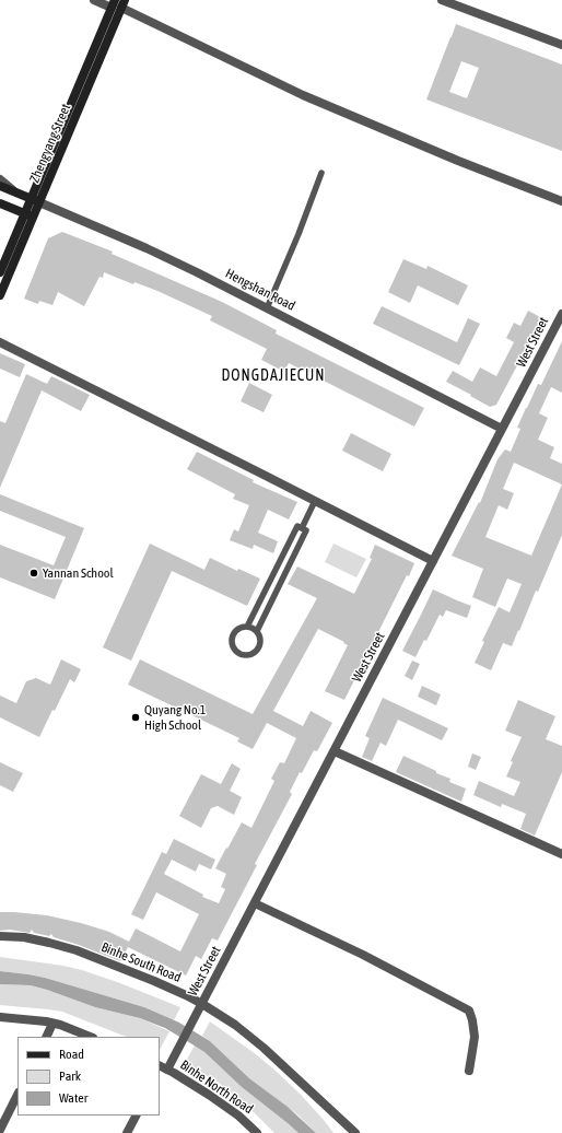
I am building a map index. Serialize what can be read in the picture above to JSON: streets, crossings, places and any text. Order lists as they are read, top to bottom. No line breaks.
{"streets":{"main road":["Zhengyang Street","Hengshan Road"],"street":["West Street","Binhe South Road","Binhe North Road"]},"crossings":[["Zhengyang Street","Hengshan Road"],["Hengshan Road","West Street"],["West Street","Binhe South Road"],["West Street","Binhe North Road"]],"districts":["DONGDAJIECUN"],"places":["Yannan School","Quyang No.1 High School"],"legend":["Road","Park","Water"]}
